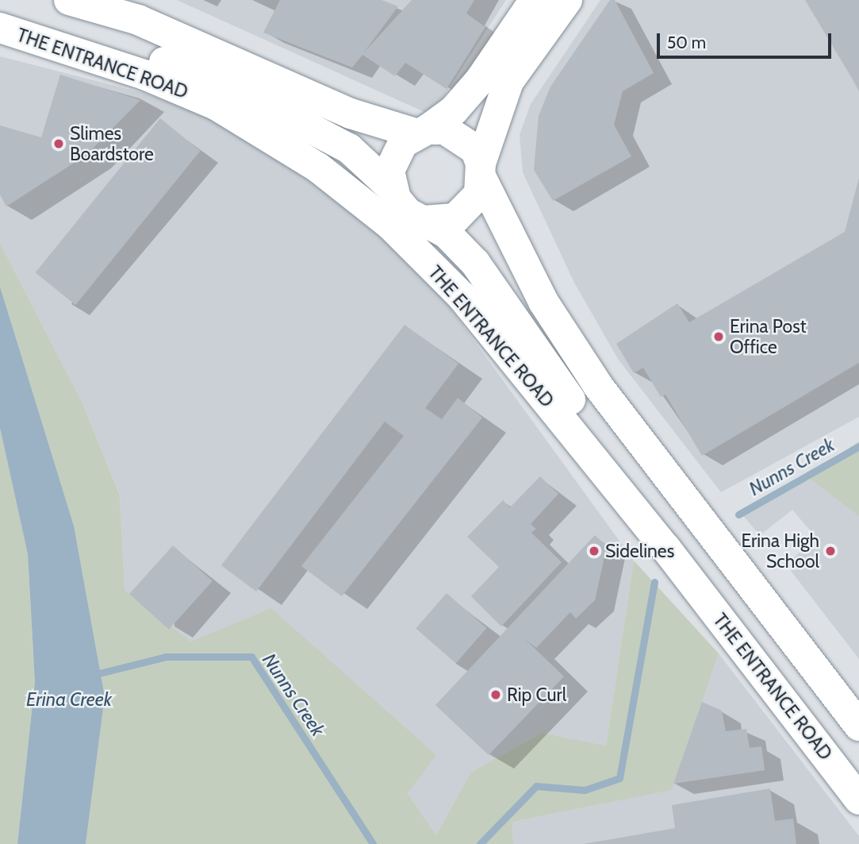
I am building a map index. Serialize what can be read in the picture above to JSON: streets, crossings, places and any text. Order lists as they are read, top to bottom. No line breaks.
{"streets":{"main road":["THE ENTRANCE ROAD"]},"water":["Nunns Creek","Erina Creek"],"places":["Slimes Boardstore","Erina Post Office","Sidelines","Erina High School","Rip Curl"],"scale_bar":"50 m"}
